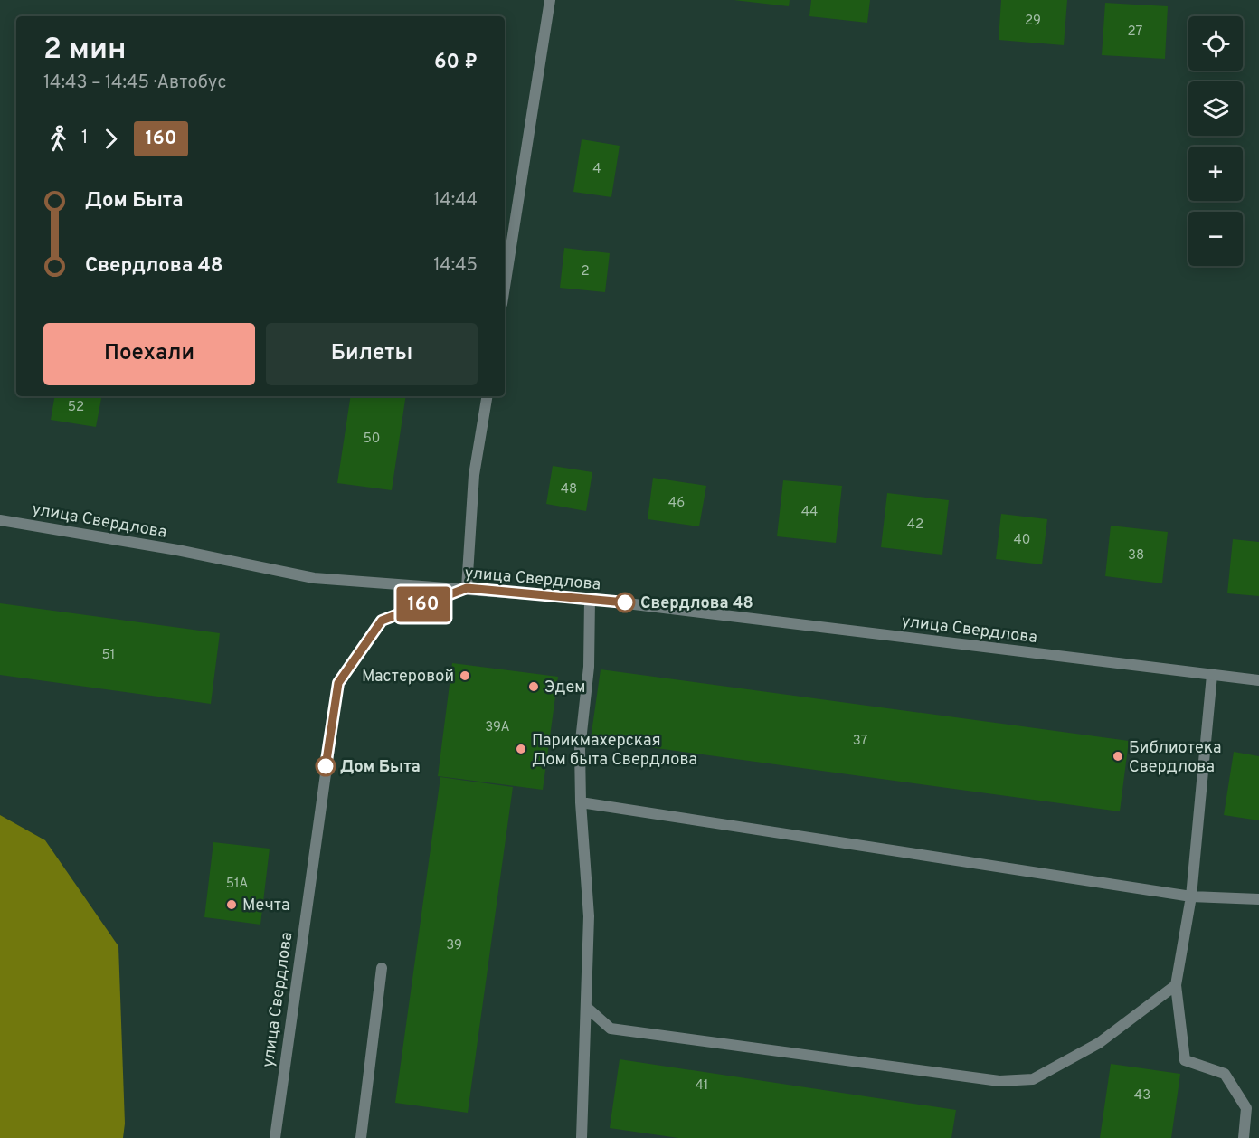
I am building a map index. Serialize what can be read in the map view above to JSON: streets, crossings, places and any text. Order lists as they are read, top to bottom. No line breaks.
{"streets":{"street":["улица Свердлова"]},"places":["Свердлова 48","Мастеровой","Эдем","Парикмахерская Дом быта Свердлова","Библиотека Свердлова","Дом Быта","Мечта"],"lines":["bus line 160"],"house_numbers":["29","27","4","2","52","50","48","46","44","42","40","38","51","39А","37","51А","39","41","43"],"page":{"on_map":"160","map_buttons":["+","−"],"heading":["2 мин","14:43 – 14:45 · Автобус","60 ₽"],"legs":["1","160"],"list":[{"name":"Дом Быта","value":"14:44"},{"name":"Свердлова 48","value":"14:45"}],"buttons":["Поехали","Билеты"]}}
